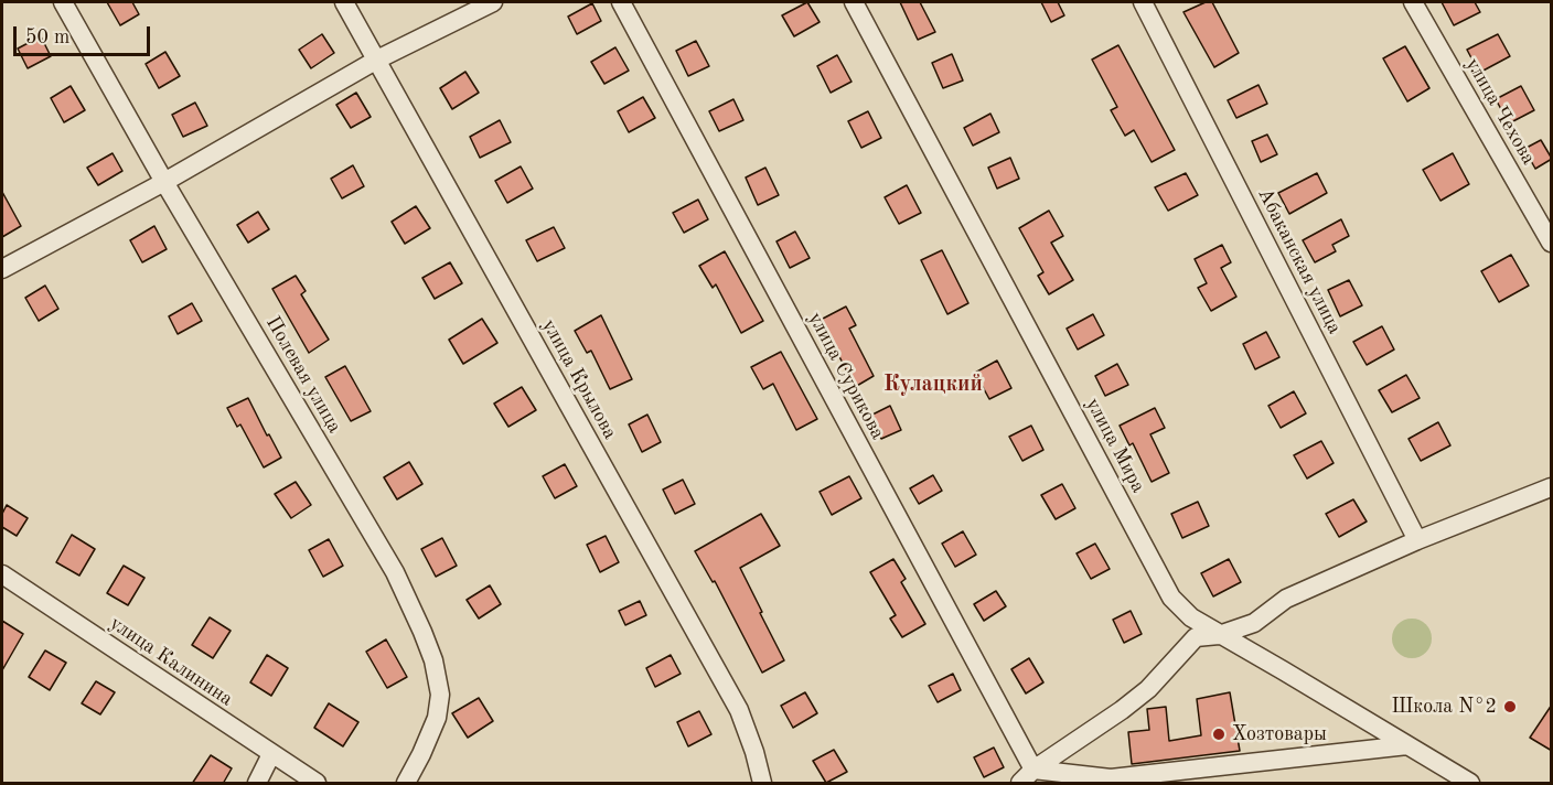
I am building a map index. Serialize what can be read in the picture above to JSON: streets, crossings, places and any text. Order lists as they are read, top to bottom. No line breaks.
{"streets":{"street":["улица Чехова","Абаканская улица","Полевая улица","улица Сурикова","улица Крылова","улица Мира","улица Калинина"]},"districts":["Кулацкий"],"places":["Школа N°2","Хозтовары"],"scale_bar":"50 m"}
